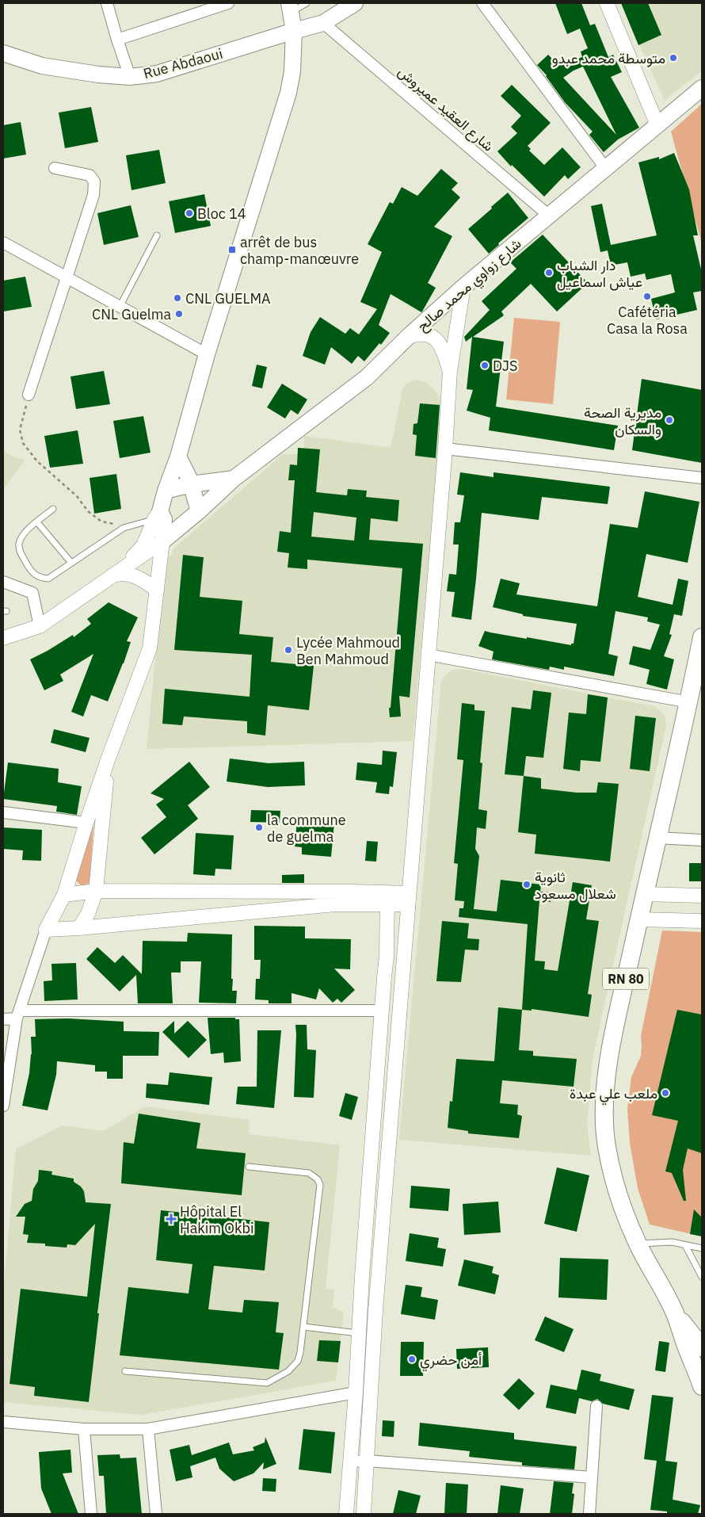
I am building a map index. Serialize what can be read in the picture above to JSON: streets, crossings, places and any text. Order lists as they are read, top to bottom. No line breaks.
{"streets":{"main road":["Rue Abdaoui","شارع زواوي محمد صالح","RN 80"],"street":["شارع العقيد عميروش"]},"crossings":[["Rue Abdaoui","شارع العقيد عميروش"],["شارع العقيد عميروش","شارع زواوي محمد صالح"]],"places":{"other":["متوسطة محمد عبدو","Bloc 14","دار الشباب عياش اسماعيل","Cafétéria Casa la Rosa","CNL GUELMA","CNL Guelma","DJS","مديرية الصحة والسكان","Lycée Mahmoud Ben Mahmoud","la commune de guelma","ثانوية شعلال مسعود","ملعب علي عبدة","أمن حضري"],"transit":["arrêt de bus champ-manœuvre"],"health":["Hôpital El Hakim Okbi"]}}
